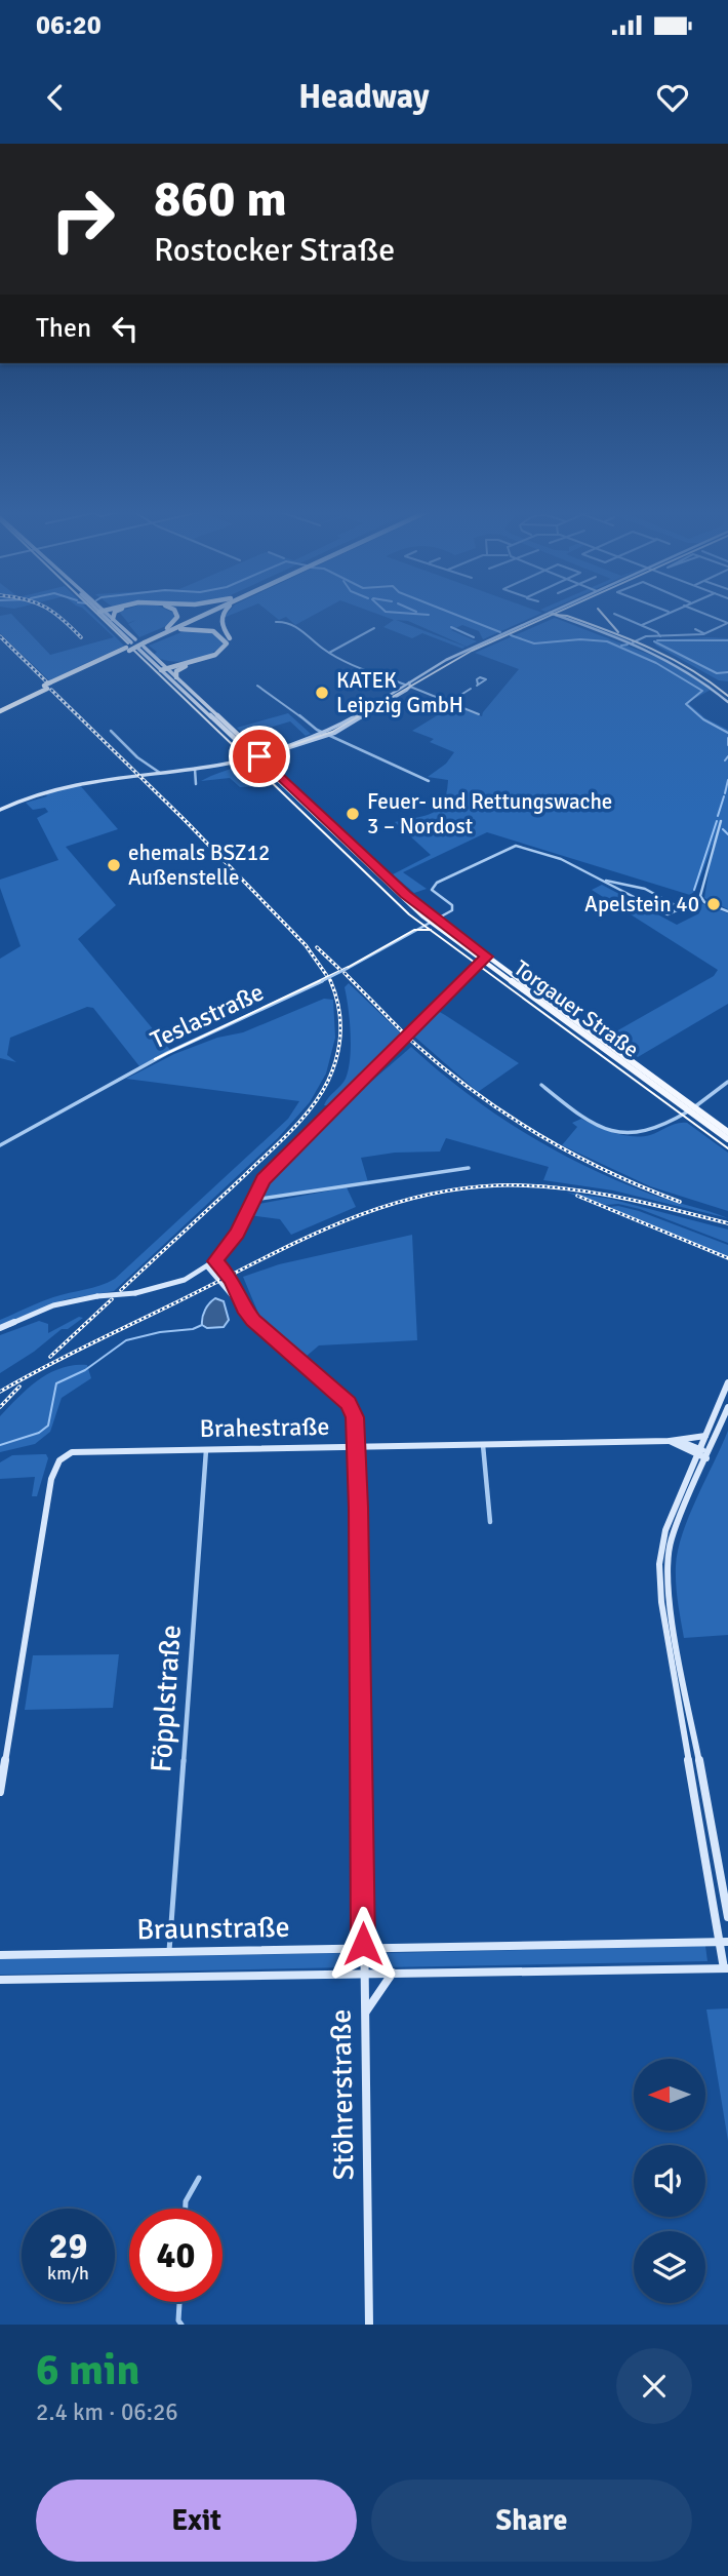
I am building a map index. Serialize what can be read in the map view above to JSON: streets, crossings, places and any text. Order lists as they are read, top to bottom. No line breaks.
{"streets":{"main road":["Torgauer Straße","Brahestraße","Braunstraße","Stöhrerstraße"],"street":["Teslastraße","Föpplstraße"]},"crossings":[["Torgauer Straße","Teslastraße"],["Brahestraße","Föpplstraße"],["Brahestraße","Stöhrerstraße"],["Föpplstraße","Braunstraße"],["Braunstraße","Stöhrerstraße"]],"places":["KATEK Leipzig GmbH","Feuer- und Rettungswache 3 – Nordost","ehemals BSZ12 Außenstelle","Apelstein 40"],"north":"left","page":{"status":"06:20","header":"Headway","turn":["860 m","Rostocker Straße"],"then":"Then","speed":"29 km/h","limit":"40","heading":["6 min","2.4 km · 06:26"],"buttons":["Exit","Share"]}}
